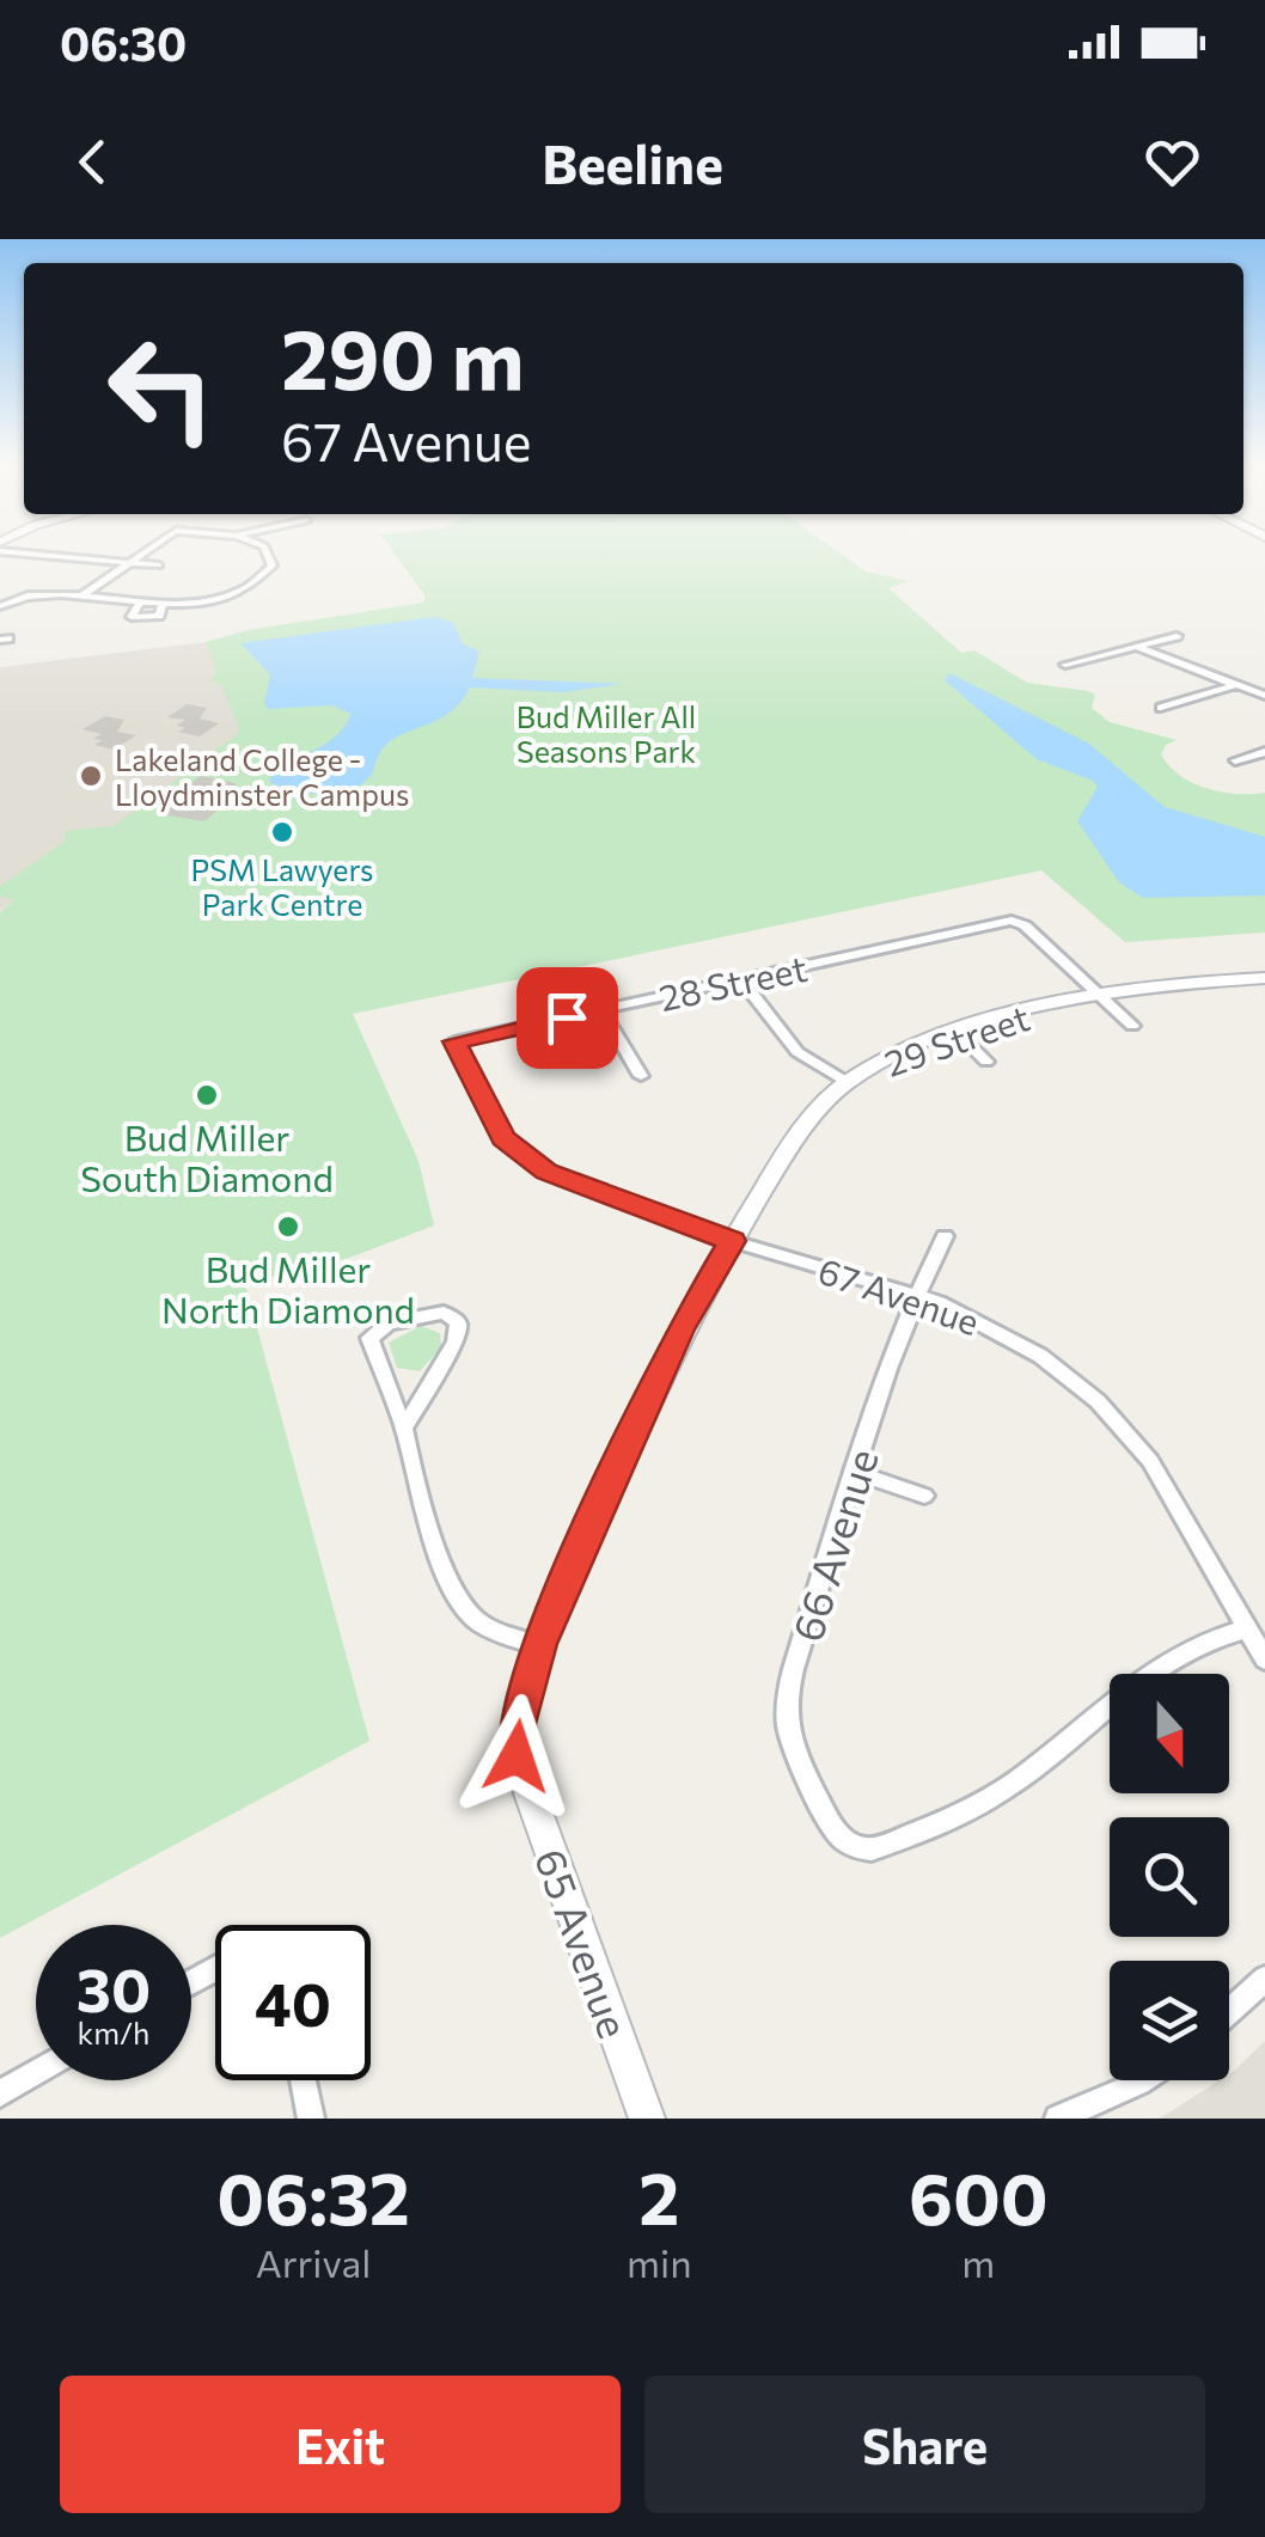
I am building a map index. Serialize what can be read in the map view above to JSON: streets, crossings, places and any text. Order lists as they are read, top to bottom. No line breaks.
{"streets":{"street":["28 Street","29 Street","67 Avenue","66 Avenue","65 Avenue"]},"crossings":[["28 Street","29 Street"],["28 Street","67 Avenue"],["29 Street","67 Avenue"],["29 Street","65 Avenue"],["67 Avenue","66 Avenue"],["67 Avenue","65 Avenue"]],"parks":["Bud Miller All Seasons Park"],"places":["Lakeland College - Lloydminster Campus","PSM Lawyers Park Centre","Bud Miller South Diamond","Bud Miller North Diamond"],"north":"bottom","page":{"status":"06:30","header":"Beeline","turn":["290 m","67 Avenue"],"speed":"30 km/h","limit":"40","eta":["06:32","Arrival","2","min","600","m"],"buttons":["Exit","Share"]}}
